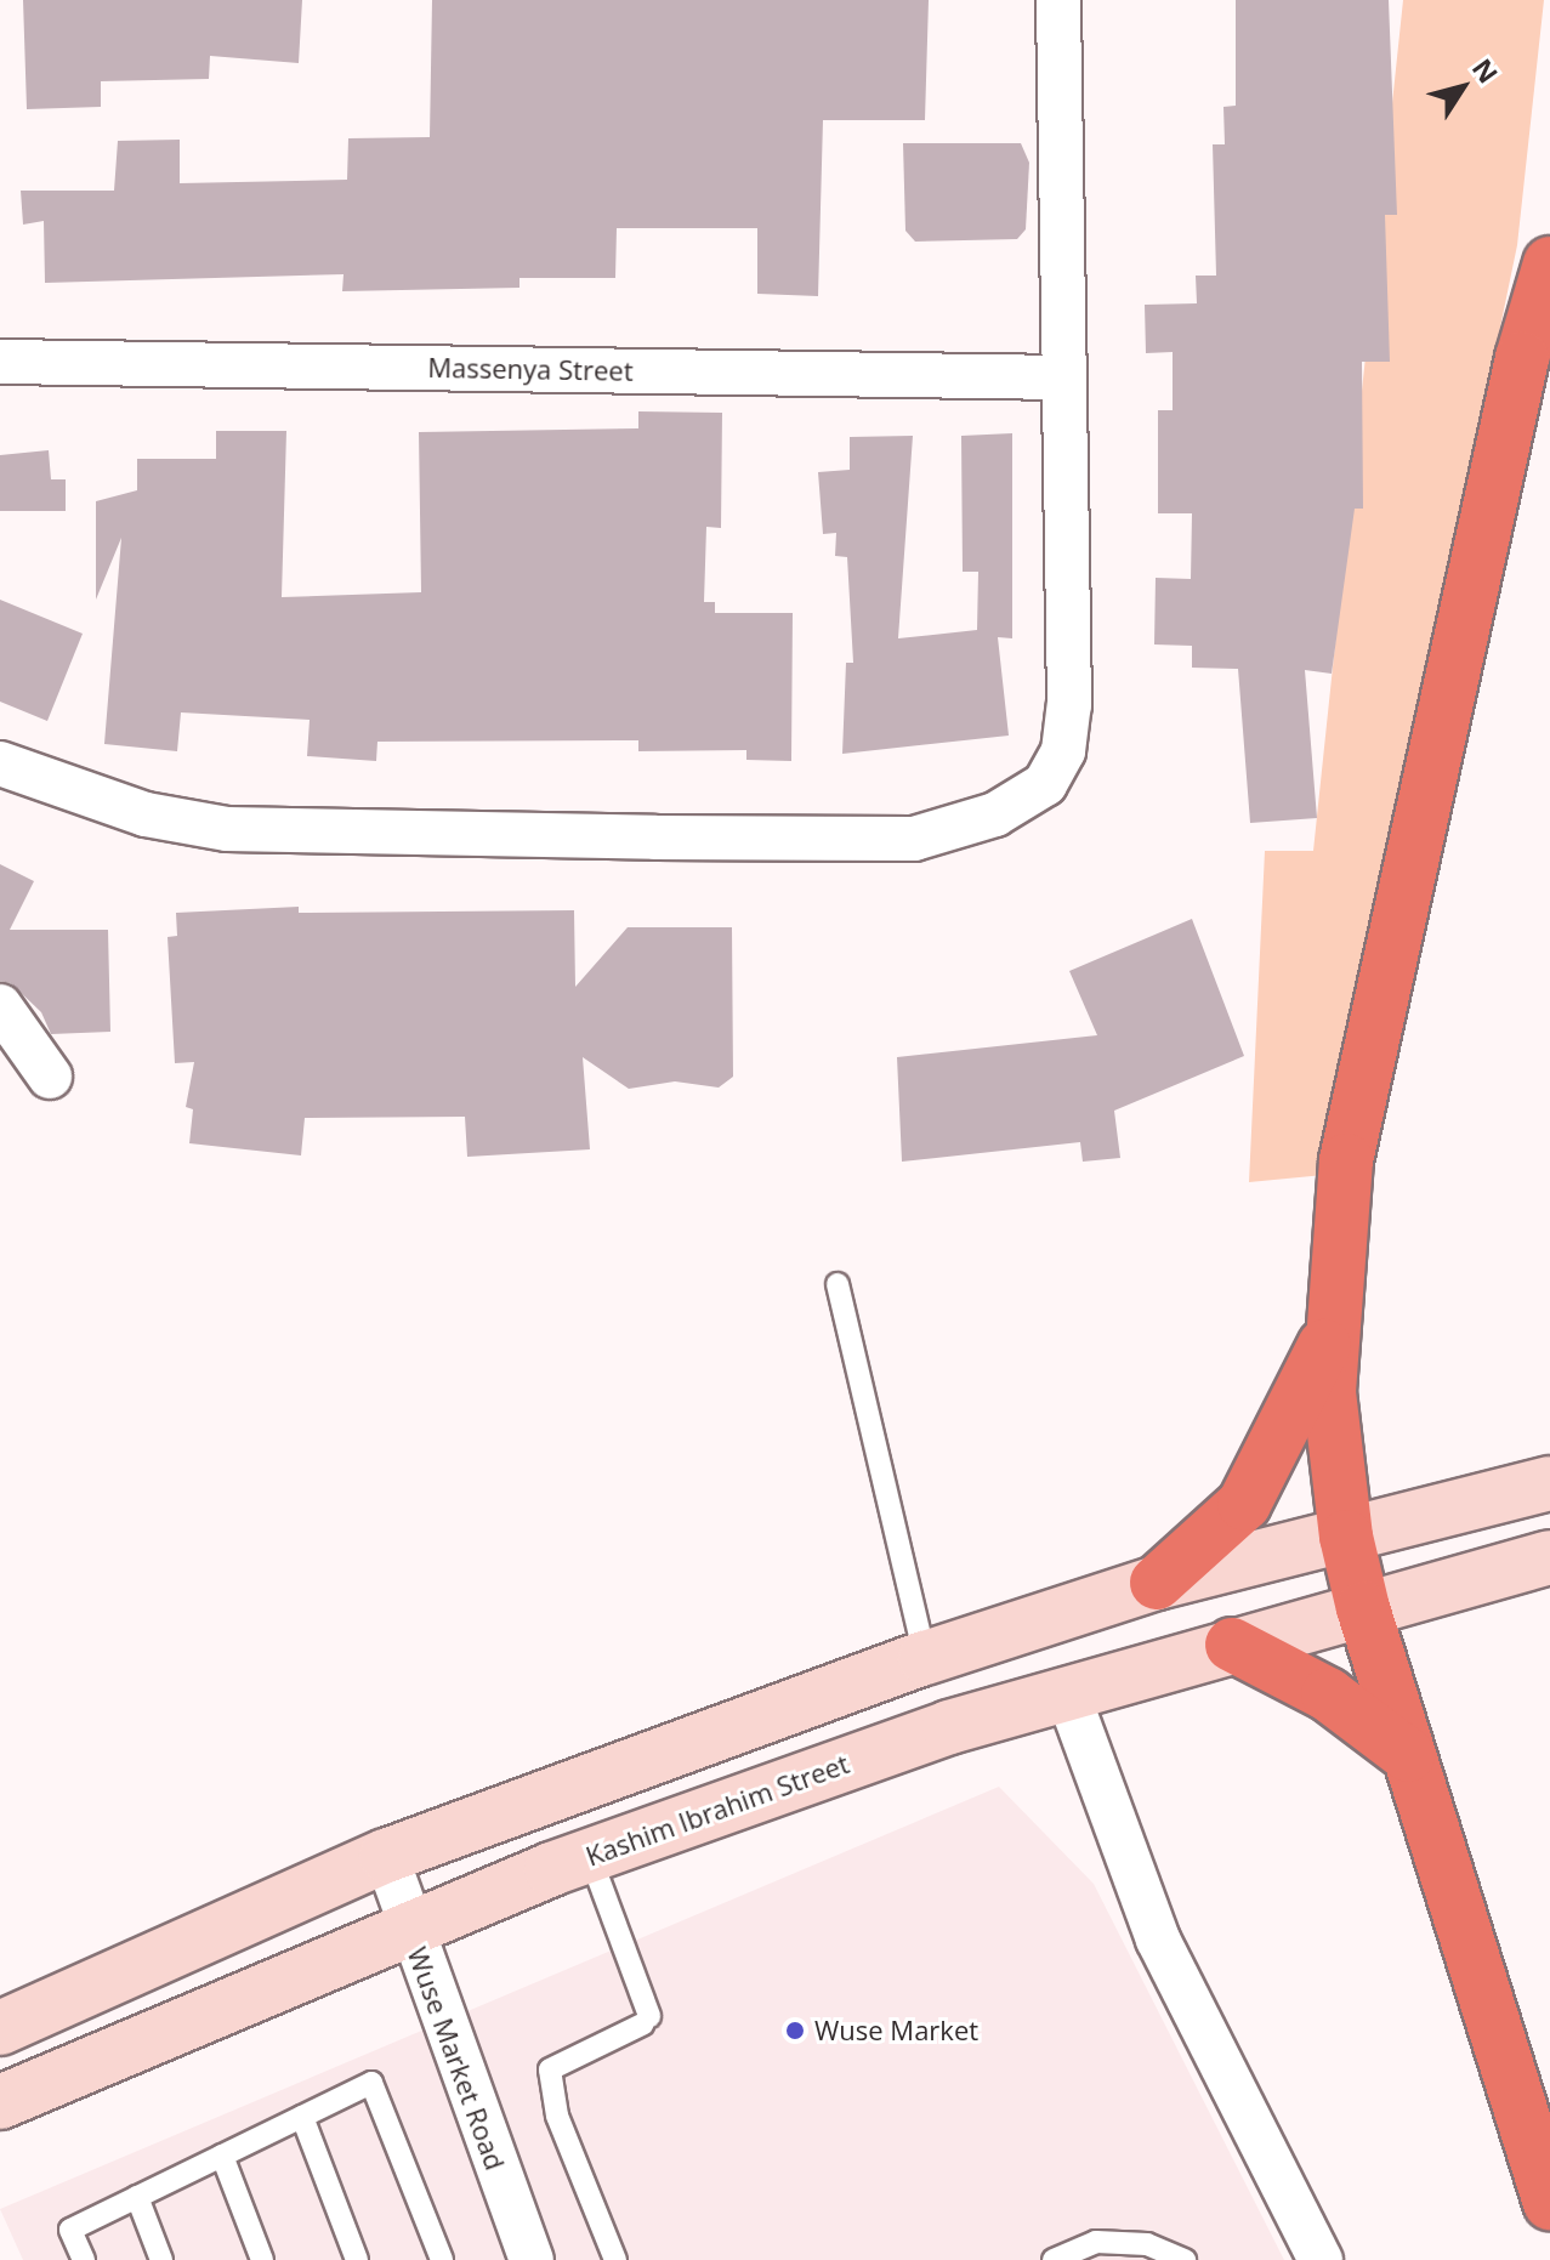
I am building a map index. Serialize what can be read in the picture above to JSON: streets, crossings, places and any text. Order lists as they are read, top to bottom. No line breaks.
{"streets":{"main road":["Kashim Ibrahim Street"],"street":["Massenya Street","Wuse Market Road"]},"crossings":[["Kashim Ibrahim Street","Wuse Market Road"]],"places":["Wuse Market"],"north":"top right"}
